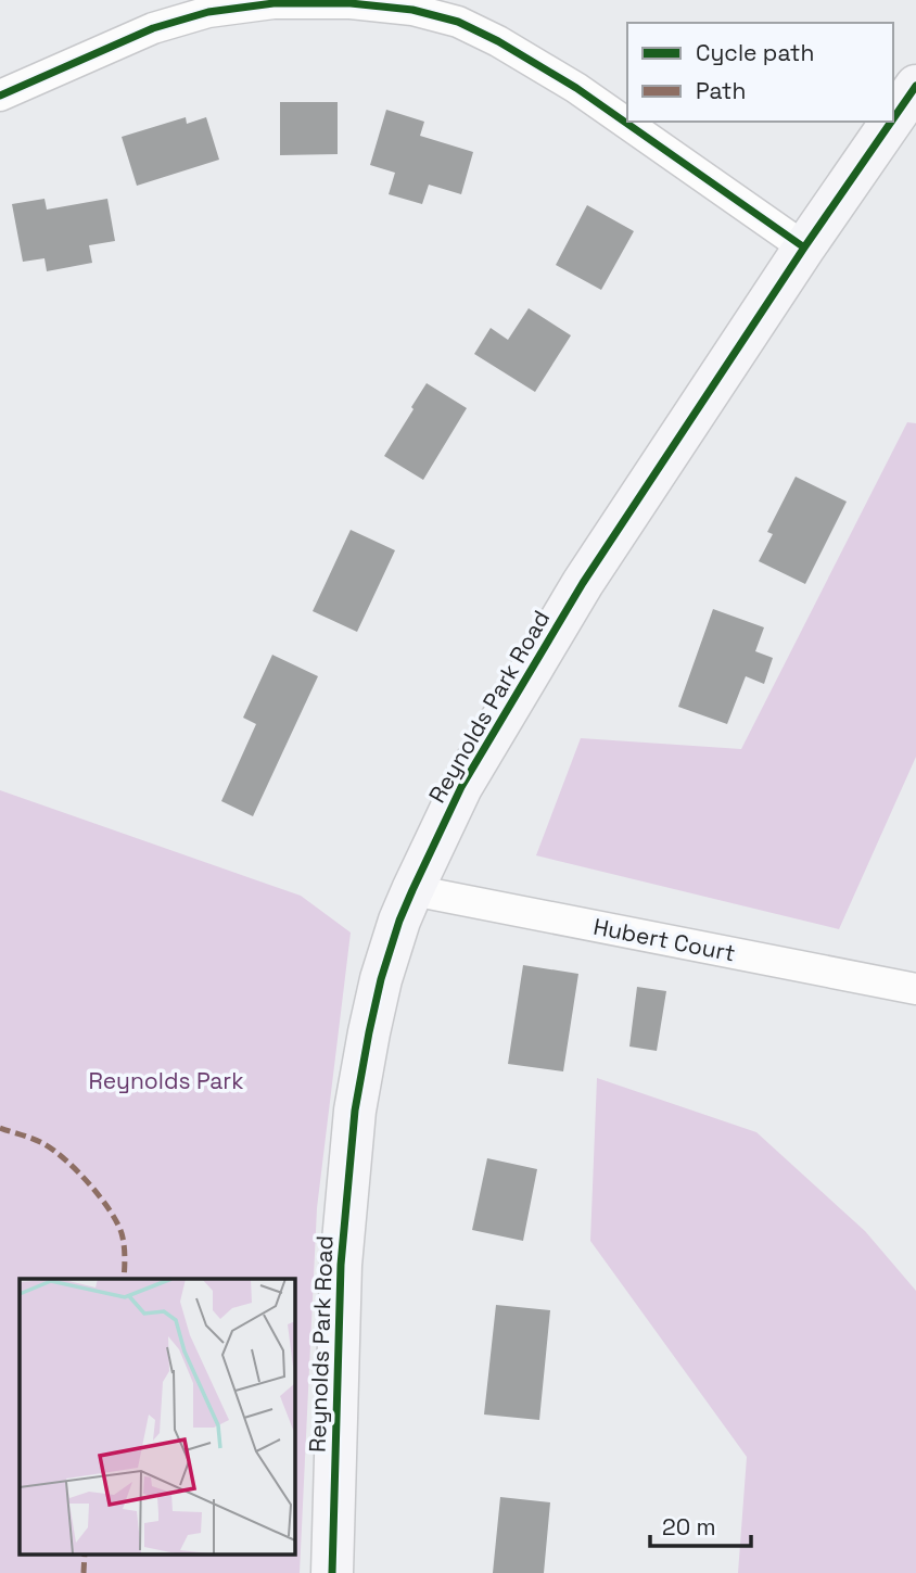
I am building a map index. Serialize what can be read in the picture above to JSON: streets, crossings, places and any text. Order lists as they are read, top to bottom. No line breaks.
{"streets":{"main road":["Reynolds Park Road"],"street":["Hubert Court"]},"crossings":[["Reynolds Park Road","Hubert Court"]],"parks":["Reynolds Park"],"legend":["Cycle path","Path"],"scale_bar":"20 m"}
